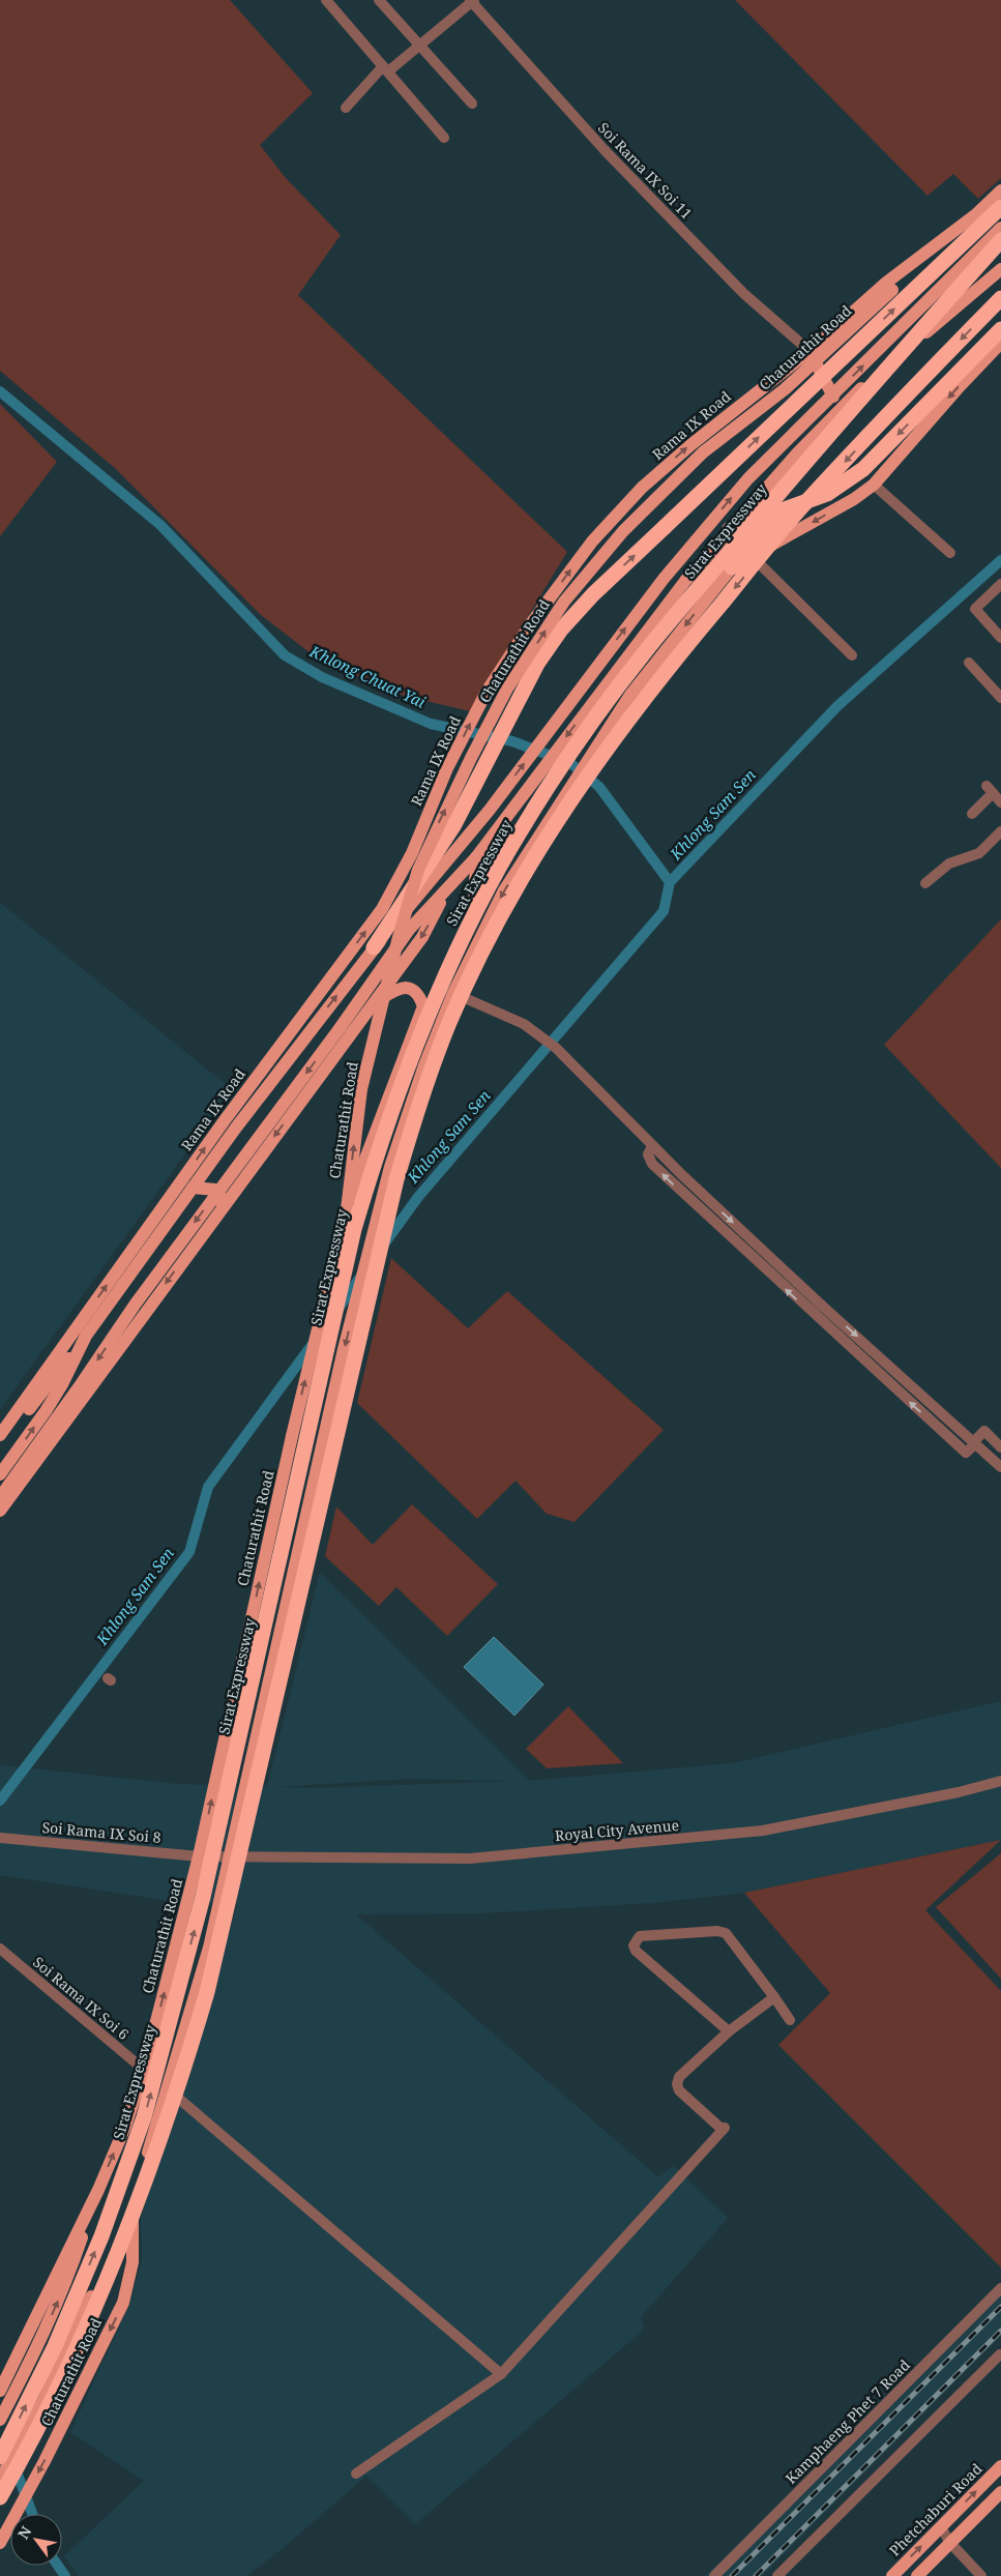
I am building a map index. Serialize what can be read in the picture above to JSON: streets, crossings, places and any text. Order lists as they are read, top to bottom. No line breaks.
{"streets":{"highway":["Sirat Expressway"],"main road":["Chaturathit Road","Rama IX Road","Phetchaburi Road"],"street":["Soi Rama IX Soi 11","Royal City Avenue","Soi Rama IX Soi 8","Soi Rama IX Soi 6","Kamphaeng Phet 7 Road"]},"crossings":[["Soi Rama IX Soi 11","Rama IX Road"],["Chaturathit Road","Rama IX Road"],["Chaturathit Road","Royal City Avenue"],["Chaturathit Road","Soi Rama IX Soi 8"],["Chaturathit Road","Soi Rama IX Soi 6"],["Royal City Avenue","Soi Rama IX Soi 8"]],"water":["Khlong Chuat Yai","Khlong Sam Sen"],"north":"top left"}
